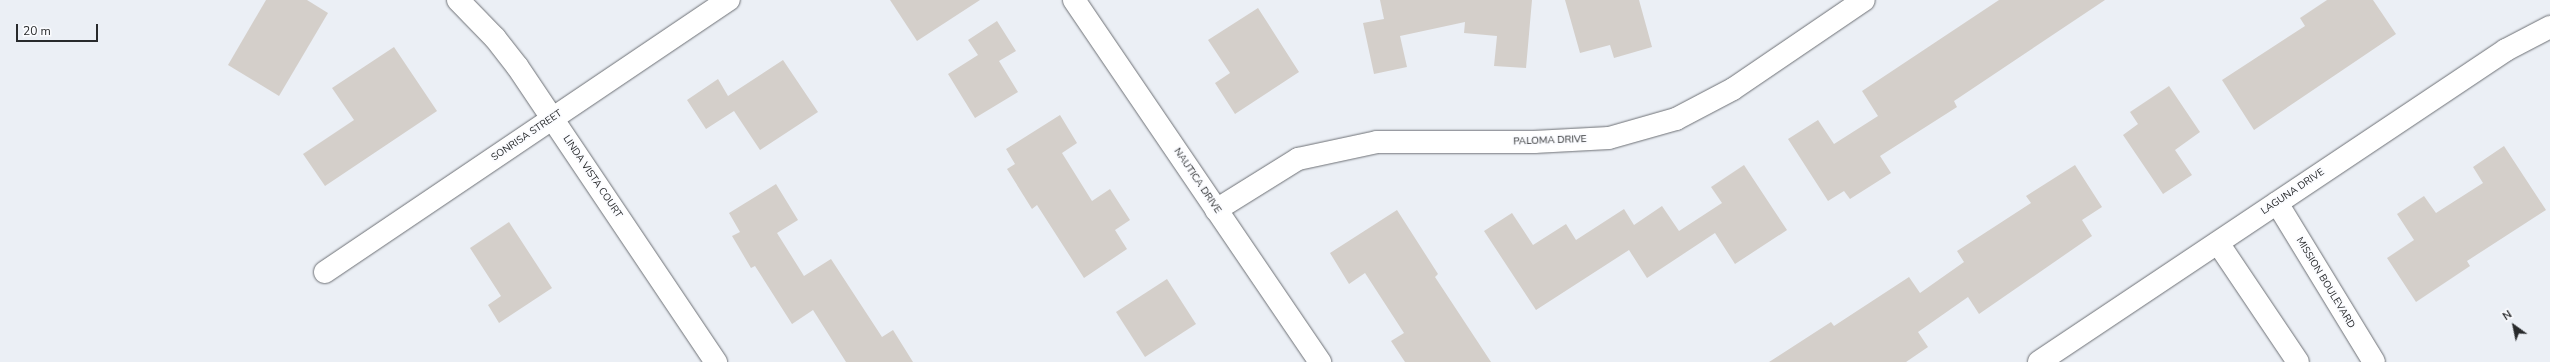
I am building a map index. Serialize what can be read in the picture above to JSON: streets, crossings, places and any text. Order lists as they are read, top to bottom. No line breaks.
{"streets":{"street":["SONRISA STREET","PALOMA DRIVE","LINDA VISTA COURT","NAUTICA DRIVE","LAGUNA DRIVE","MISSION BOULEVARD"]},"crossings":[["SONRISA STREET","LINDA VISTA COURT"],["PALOMA DRIVE","NAUTICA DRIVE"],["LAGUNA DRIVE","MISSION BOULEVARD"]],"scale_bar":"20 m","north":"top left"}
